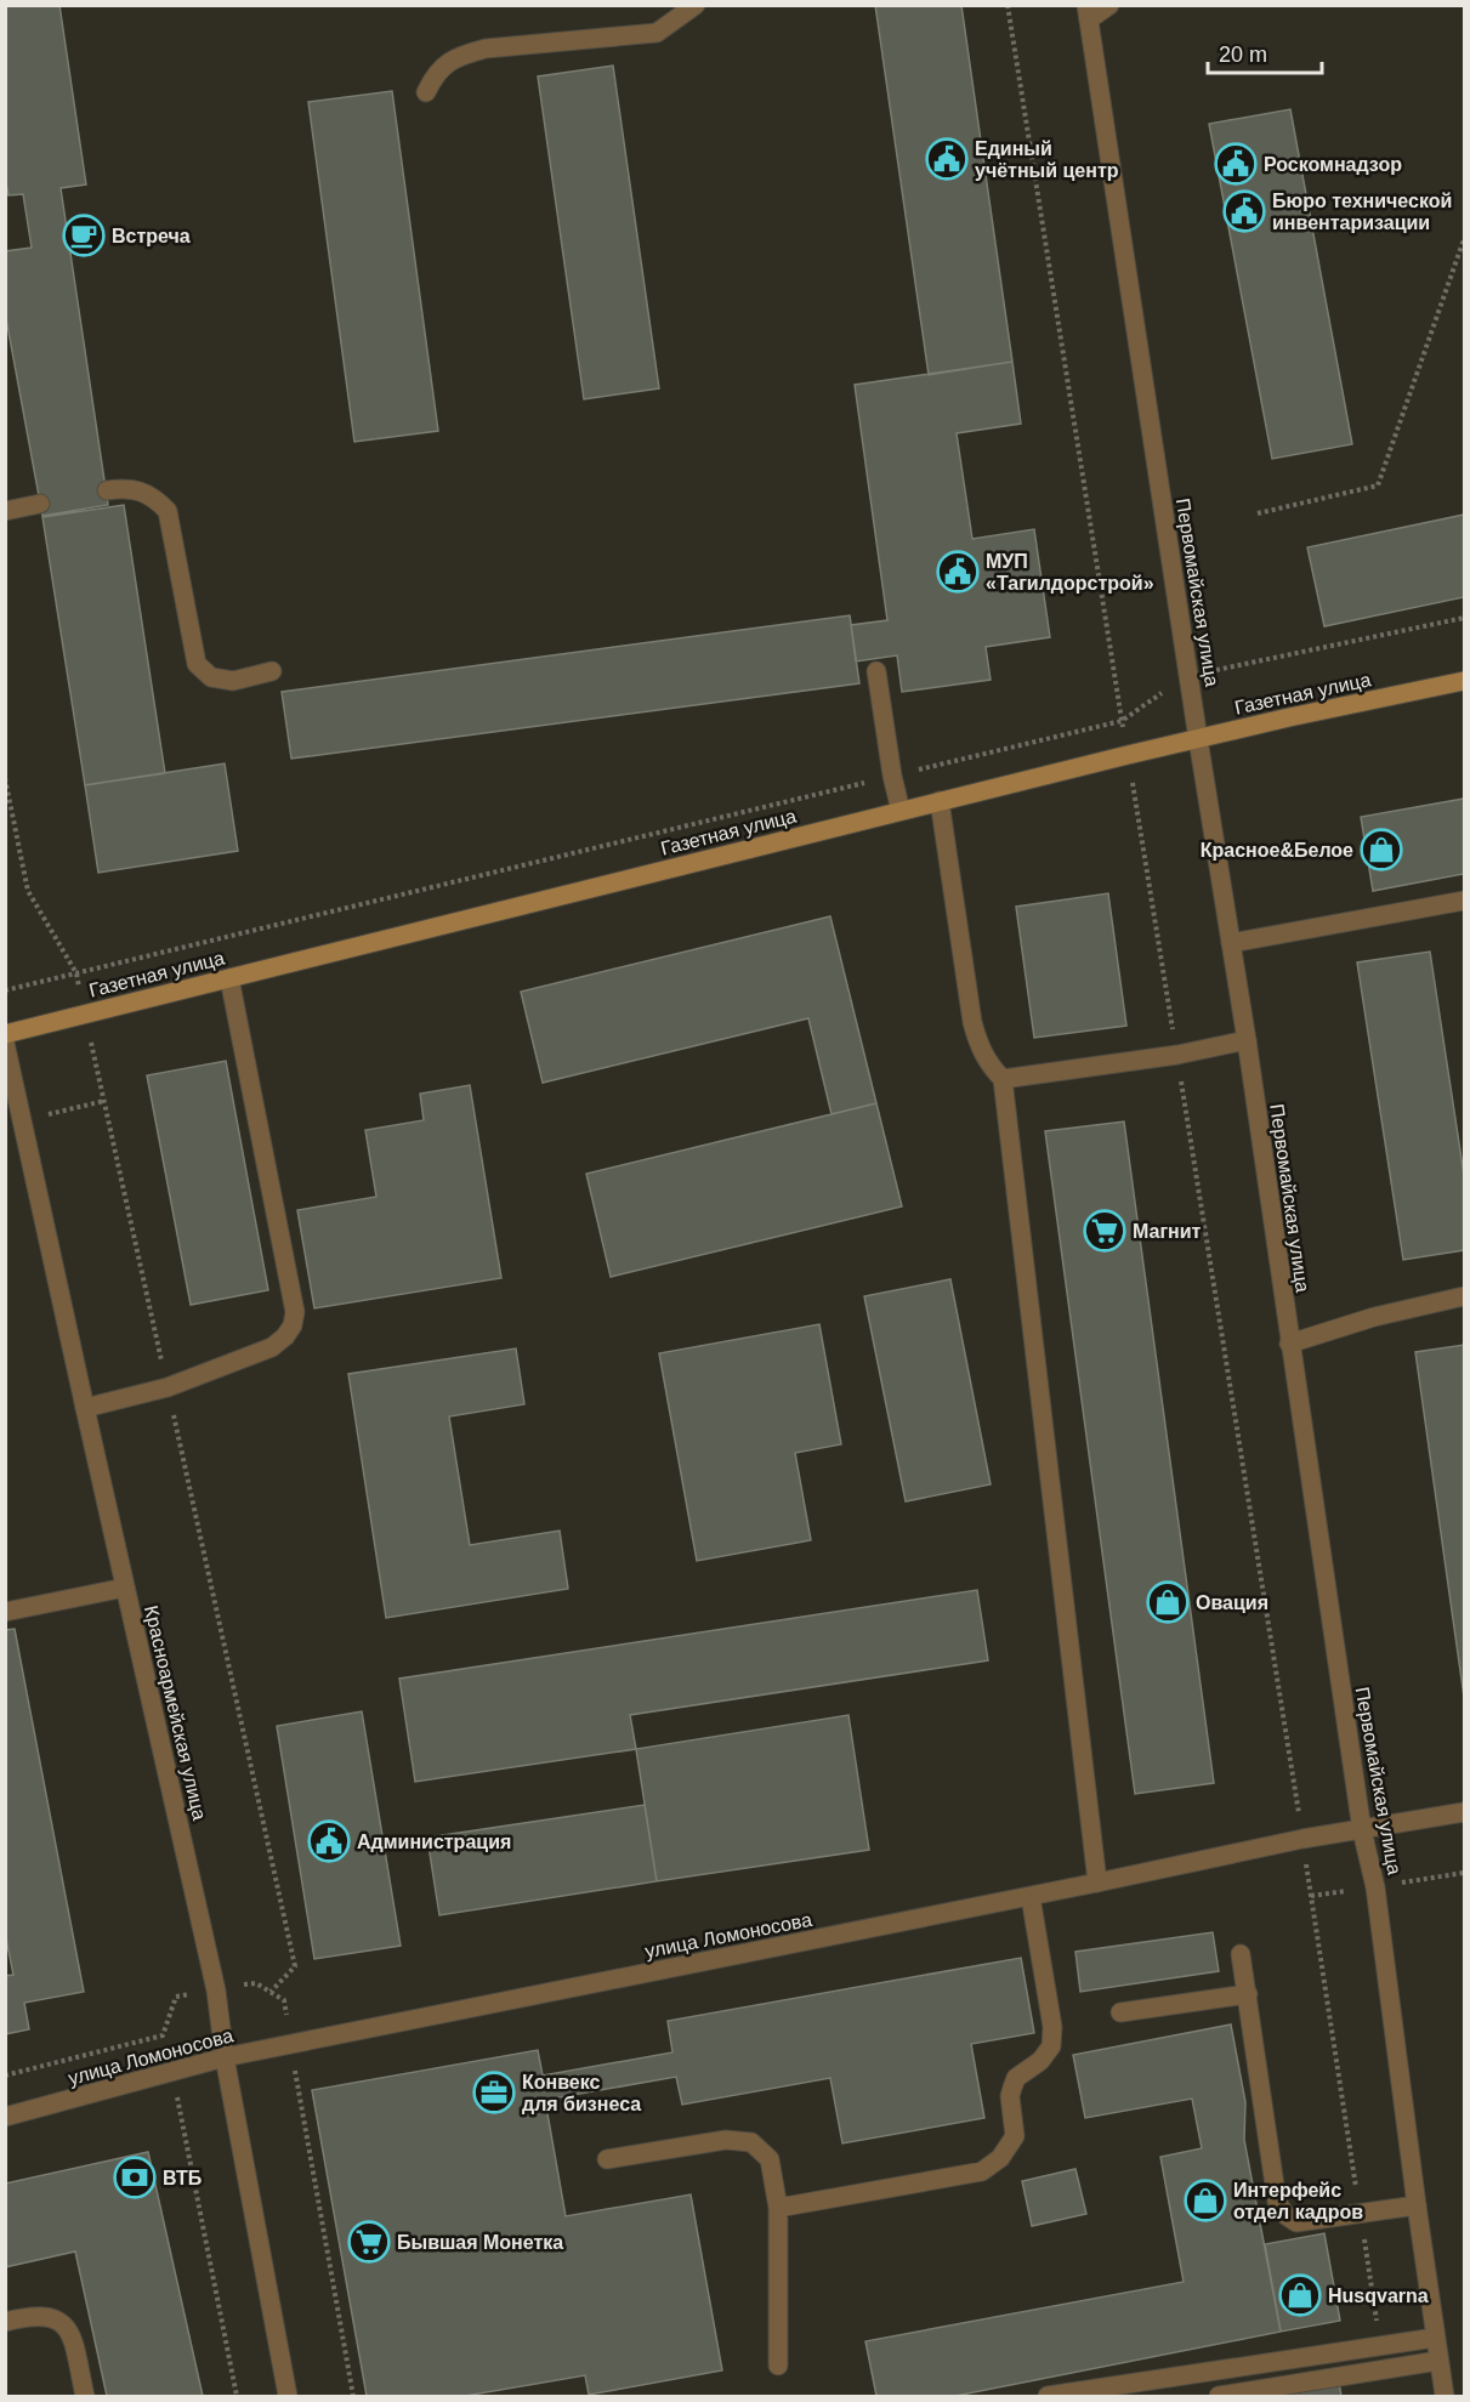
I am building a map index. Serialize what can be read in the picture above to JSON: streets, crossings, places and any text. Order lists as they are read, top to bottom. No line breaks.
{"streets":{"main road":["Газетная улица"],"street":["Первомайская улица","Красноармейская улица","улица Ломоносова"]},"crossings":[["Первомайская улица","Газетная улица"],["Первомайская улица","улица Ломоносова"],["Красноармейская улица","улица Ломоносова"]],"places":{"public building":["Единый учётный центр","Роскомнадзор","Бюро технической инвентаризации","МУП «Тагилдорстрой»","Администрация"],"cafe":["Встреча"],"shop":["Красное&Белое","Овация","Интерфейс отдел кадров","Husqvarna"],"supermarket":["Магнит","Бывшая Монетка"],"office":["Конвекс для бизнеса"],"bank":["ВТБ"]},"scale_bar":"20 m"}
